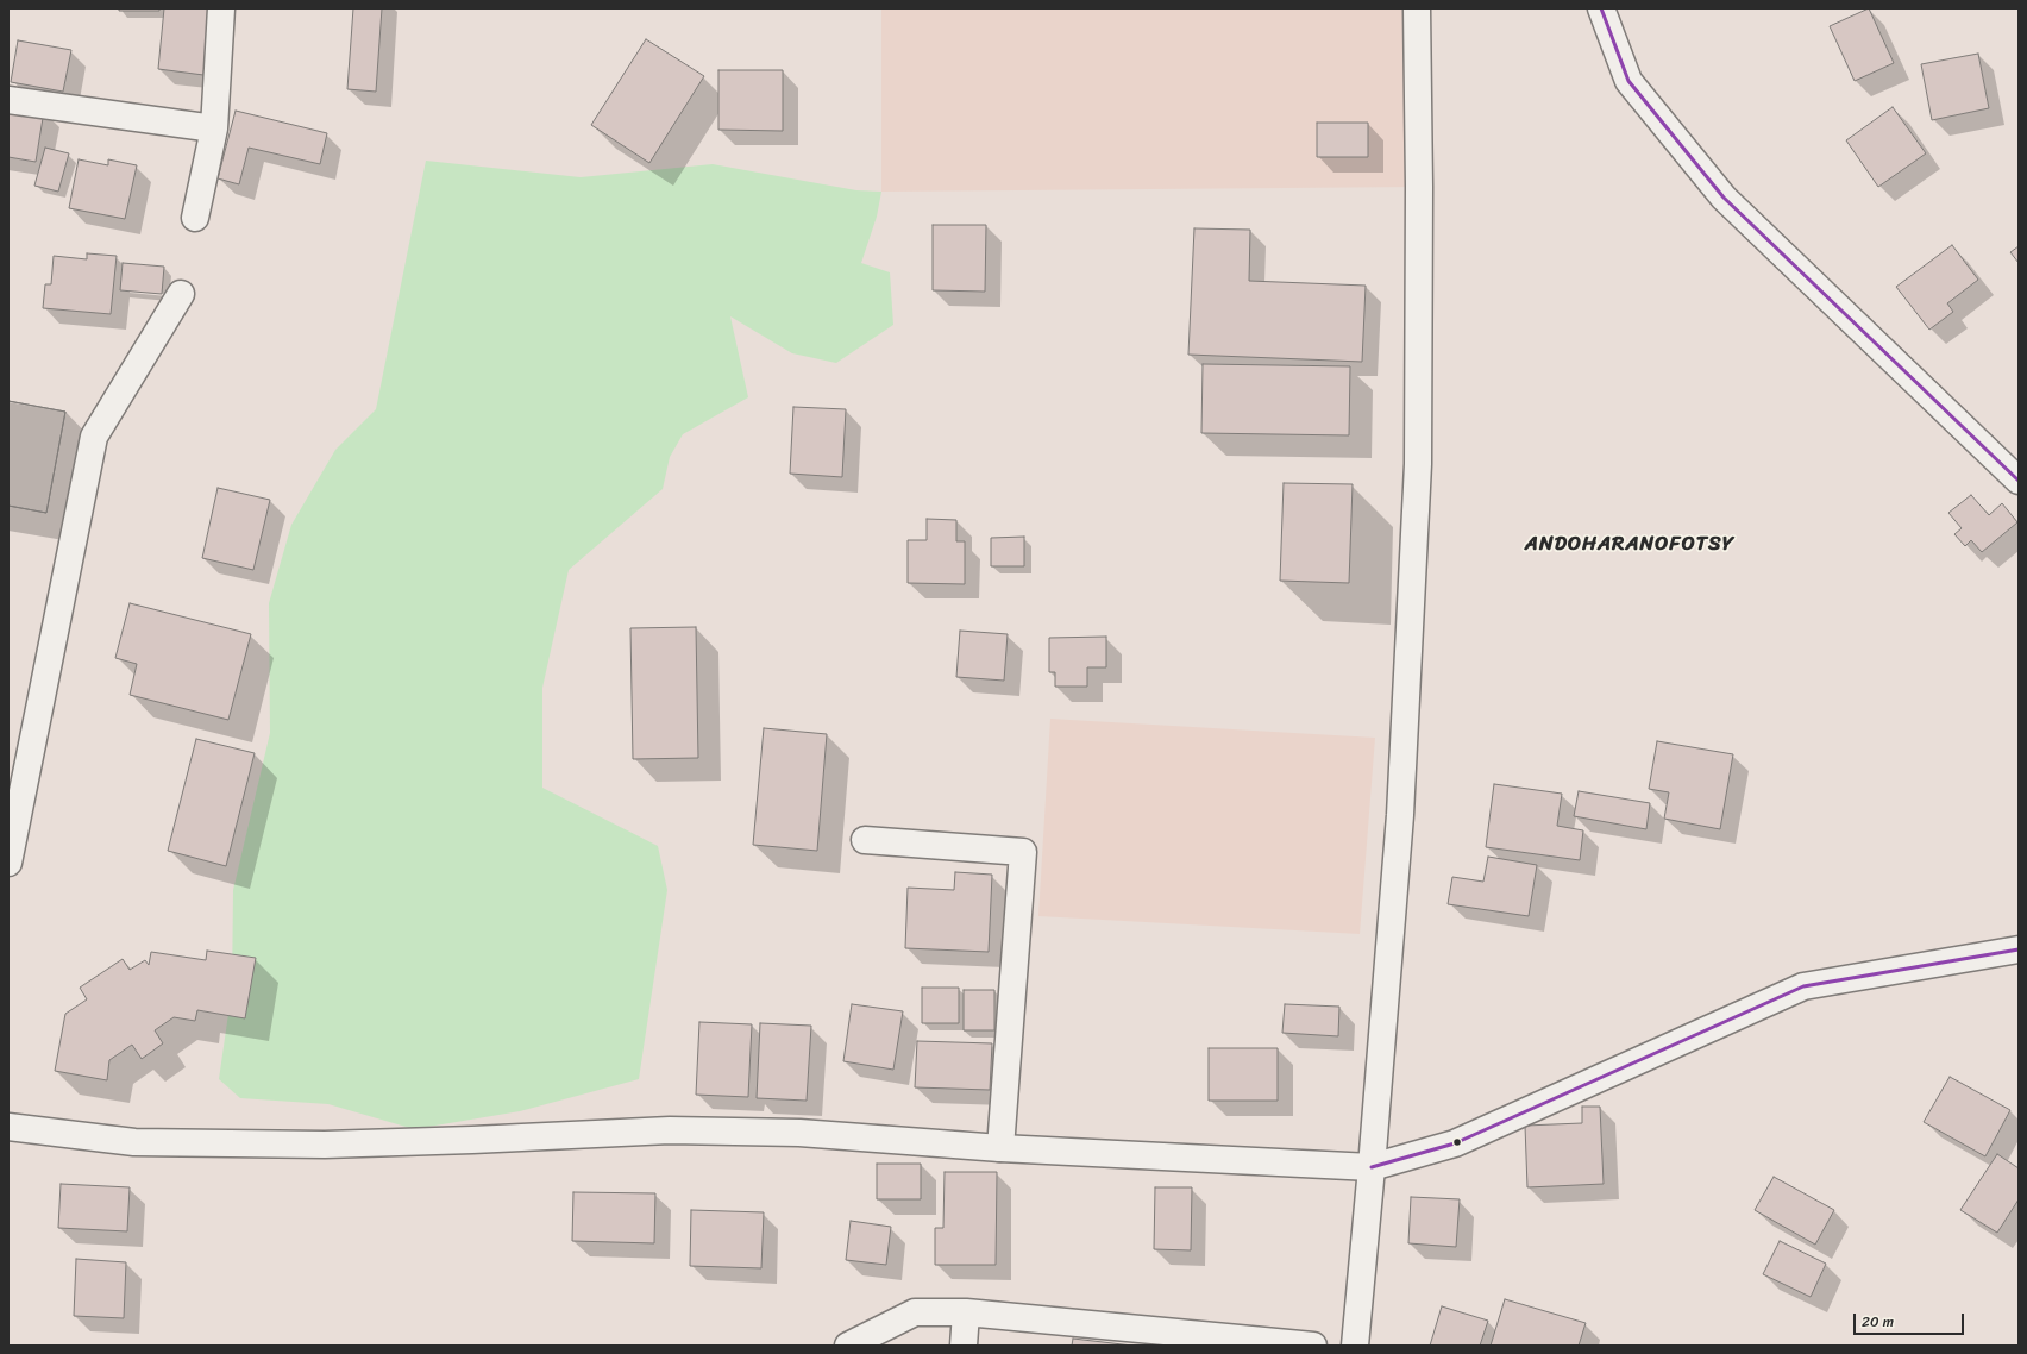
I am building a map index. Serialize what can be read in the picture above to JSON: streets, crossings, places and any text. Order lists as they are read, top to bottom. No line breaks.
{"districts":["ANDOHARANOFOTSY"],"scale_bar":"20 m"}
